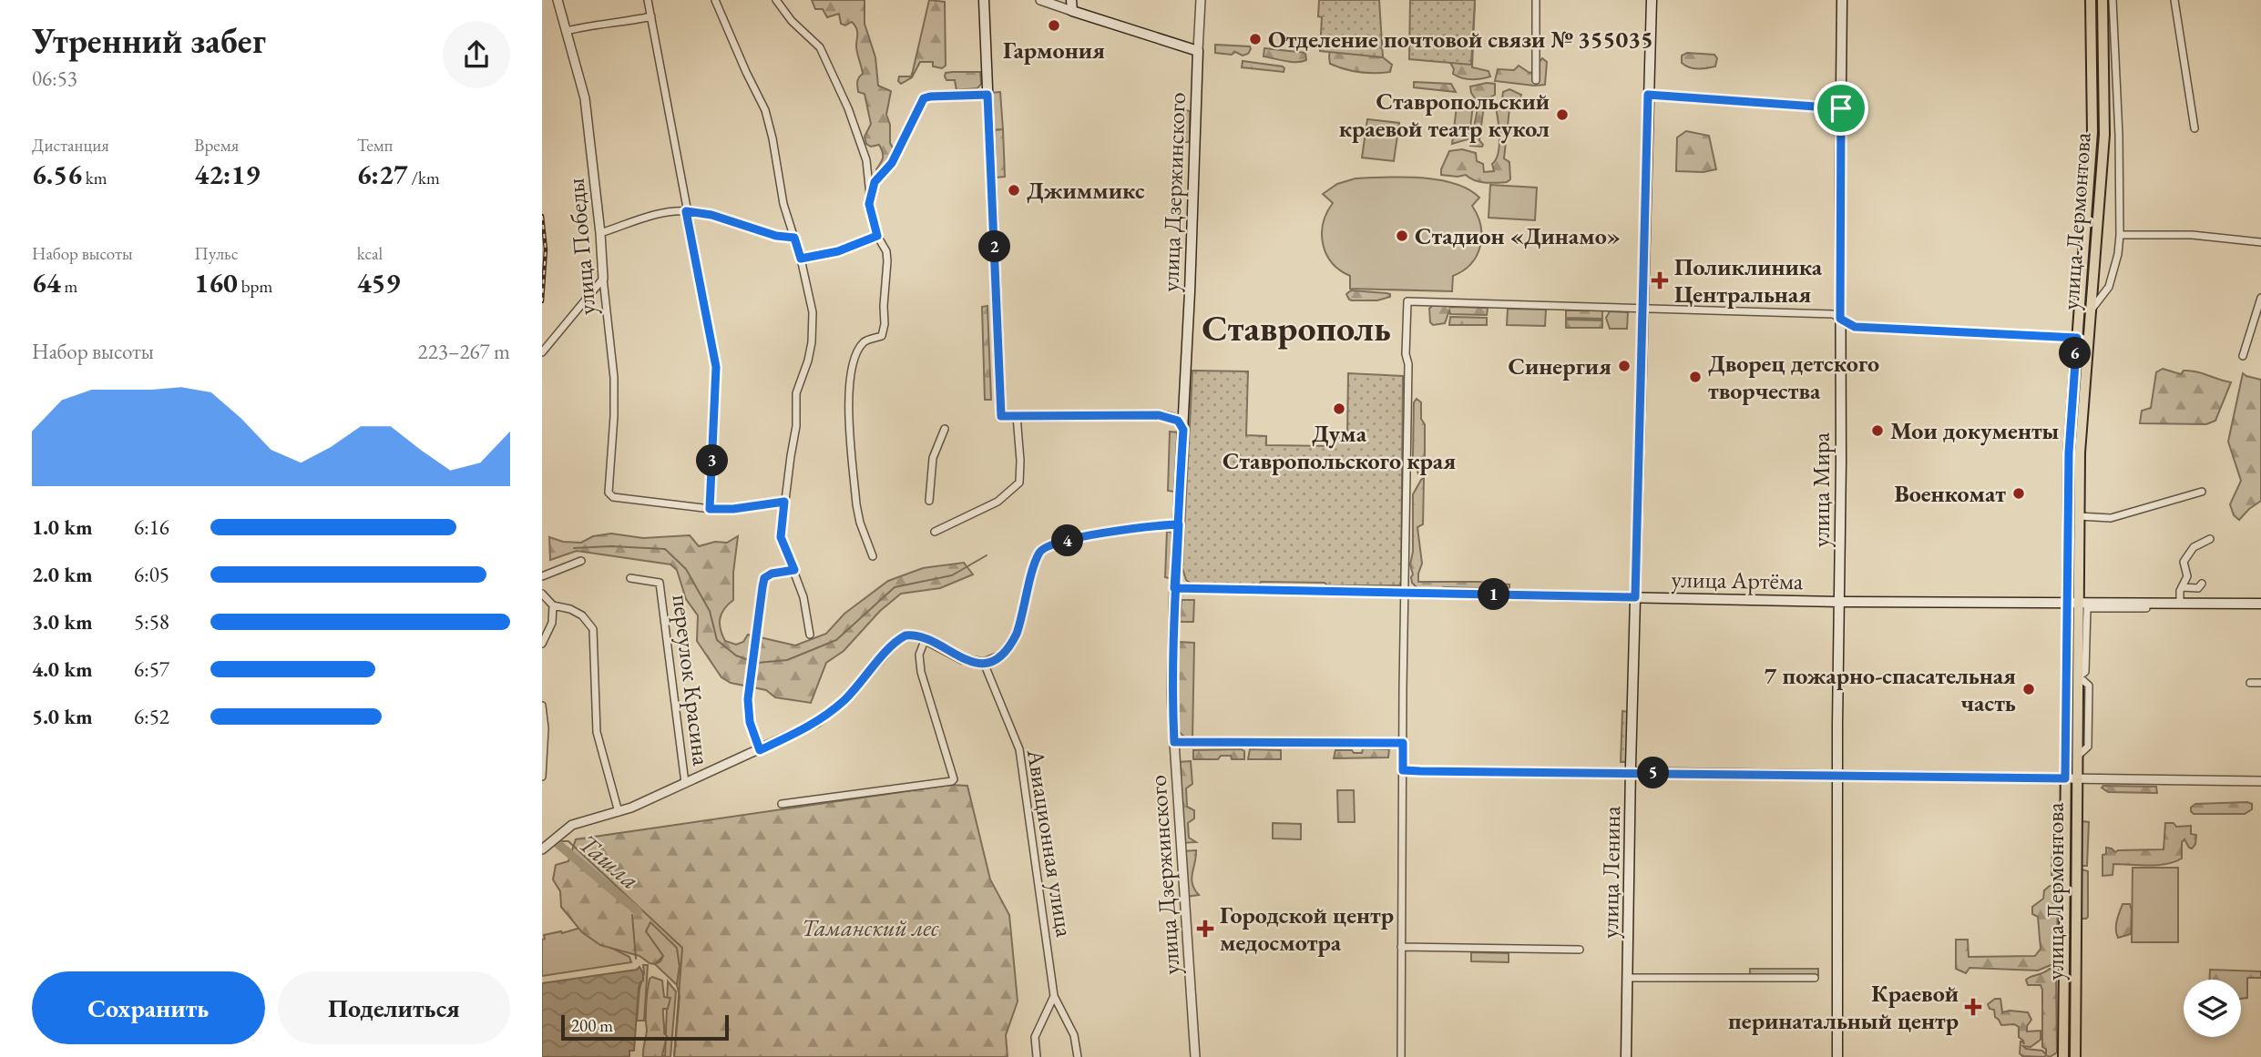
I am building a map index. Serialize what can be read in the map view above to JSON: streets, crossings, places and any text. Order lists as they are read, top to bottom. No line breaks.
{"streets":{"main road":["улица Дзержинского","улица Лермонтова","улица Мира","улица Артёма","улица Ленина"],"street":["улица Победы","переулок Красина","Авиационная улица"]},"crossings":[["улица Дзержинского","улица Артёма"],["улица Лермонтова","улица Артёма"],["улица Мира","улица Артёма"],["улица Артёма","улица Ленина"]],"districts":["Ставрополь"],"water":["Ташла"],"parks":["Таманский лес"],"places":{"other":["Гармония","Отделение почтовой связи № 355035","Ставропольский краевой театр кукол","Джиммикс","Стадион «Динамо»","Синергия","Дворец детского творчества","Дума Ставропольского края","Мои документы","Военкомат","7 пожарно-спасательная часть"],"health":["Поликлиника Центральная","Городской центр медосмотра","Краевой перинатальный центр"]},"scale_bar":"200 m","page":{"heading":["Утренний забег","06:53"],"stats":[["Дистанция","6.56 km"],["Время","42:19"],["Темп","6:27 /km"],["Набор высоты","64 m"],["Пульс","160 bpm"],["kcal","459"]],"pins":["2","6","3","4","1","5"],"chart":["Набор высоты","223–267 m"],"list":[{"name":"1.0 km","note":"6:16"},{"name":"2.0 km","note":"6:05"},{"name":"3.0 km","note":"5:58"},{"name":"4.0 km","note":"6:57"},{"name":"5.0 km","note":"6:52"}],"buttons":["Сохранить","Поделиться"],"scale":"200 m"}}
